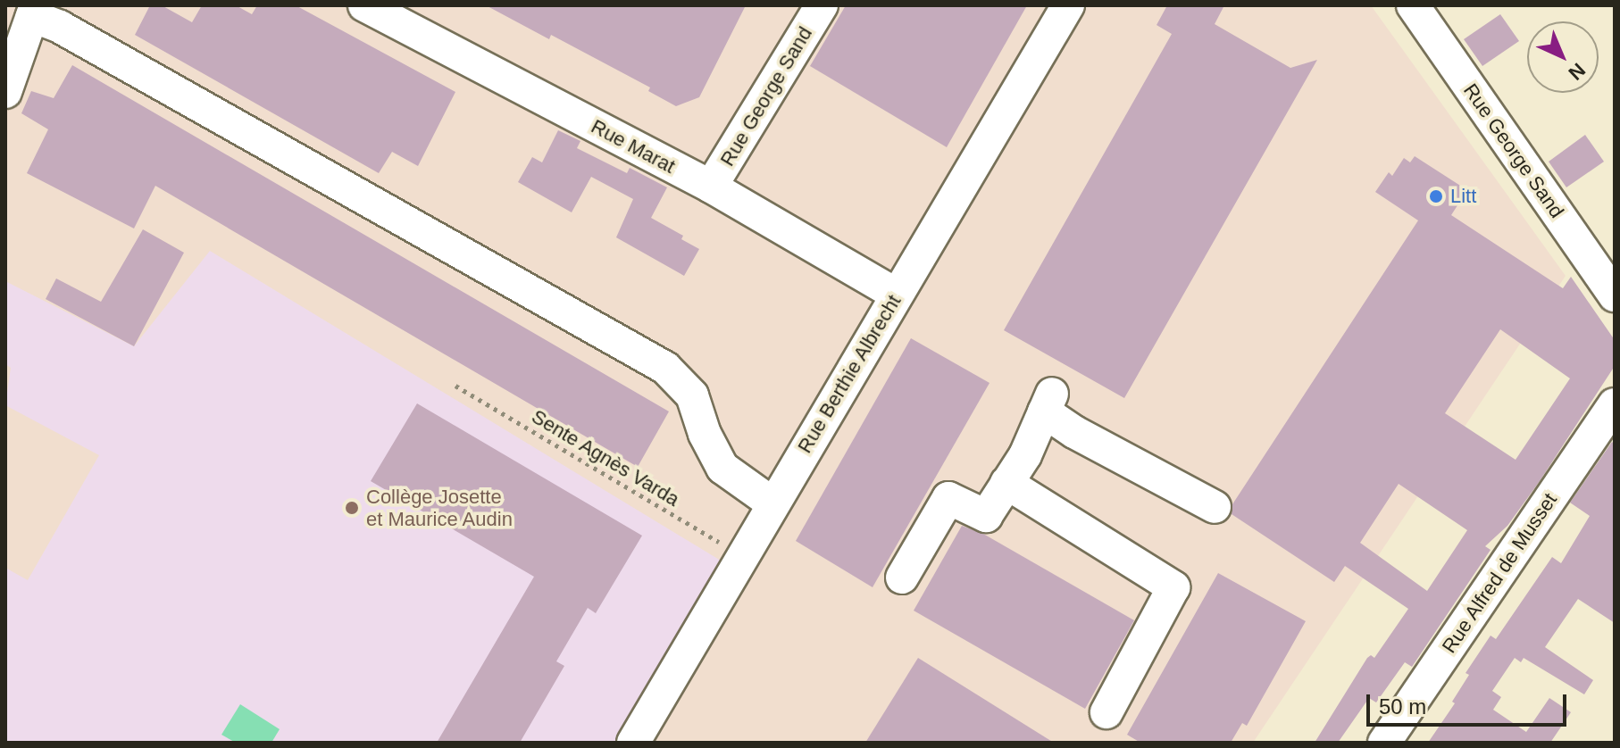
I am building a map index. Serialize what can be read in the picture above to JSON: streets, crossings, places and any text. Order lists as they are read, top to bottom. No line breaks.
{"streets":{"street":["Rue George Sand","Rue Marat","Rue Berthie Albrecht","Rue Alfred de Musset"],"path":["Sente Agnès Varda"]},"crossings":[["Rue George Sand","Rue Marat"],["Rue Marat","Rue Berthie Albrecht"],["Rue Berthie Albrecht","Sente Agnès Varda"]],"places":["Litt","Collège Josette et Maurice Audin"],"scale_bar":"50 m","north":"bottom right"}
